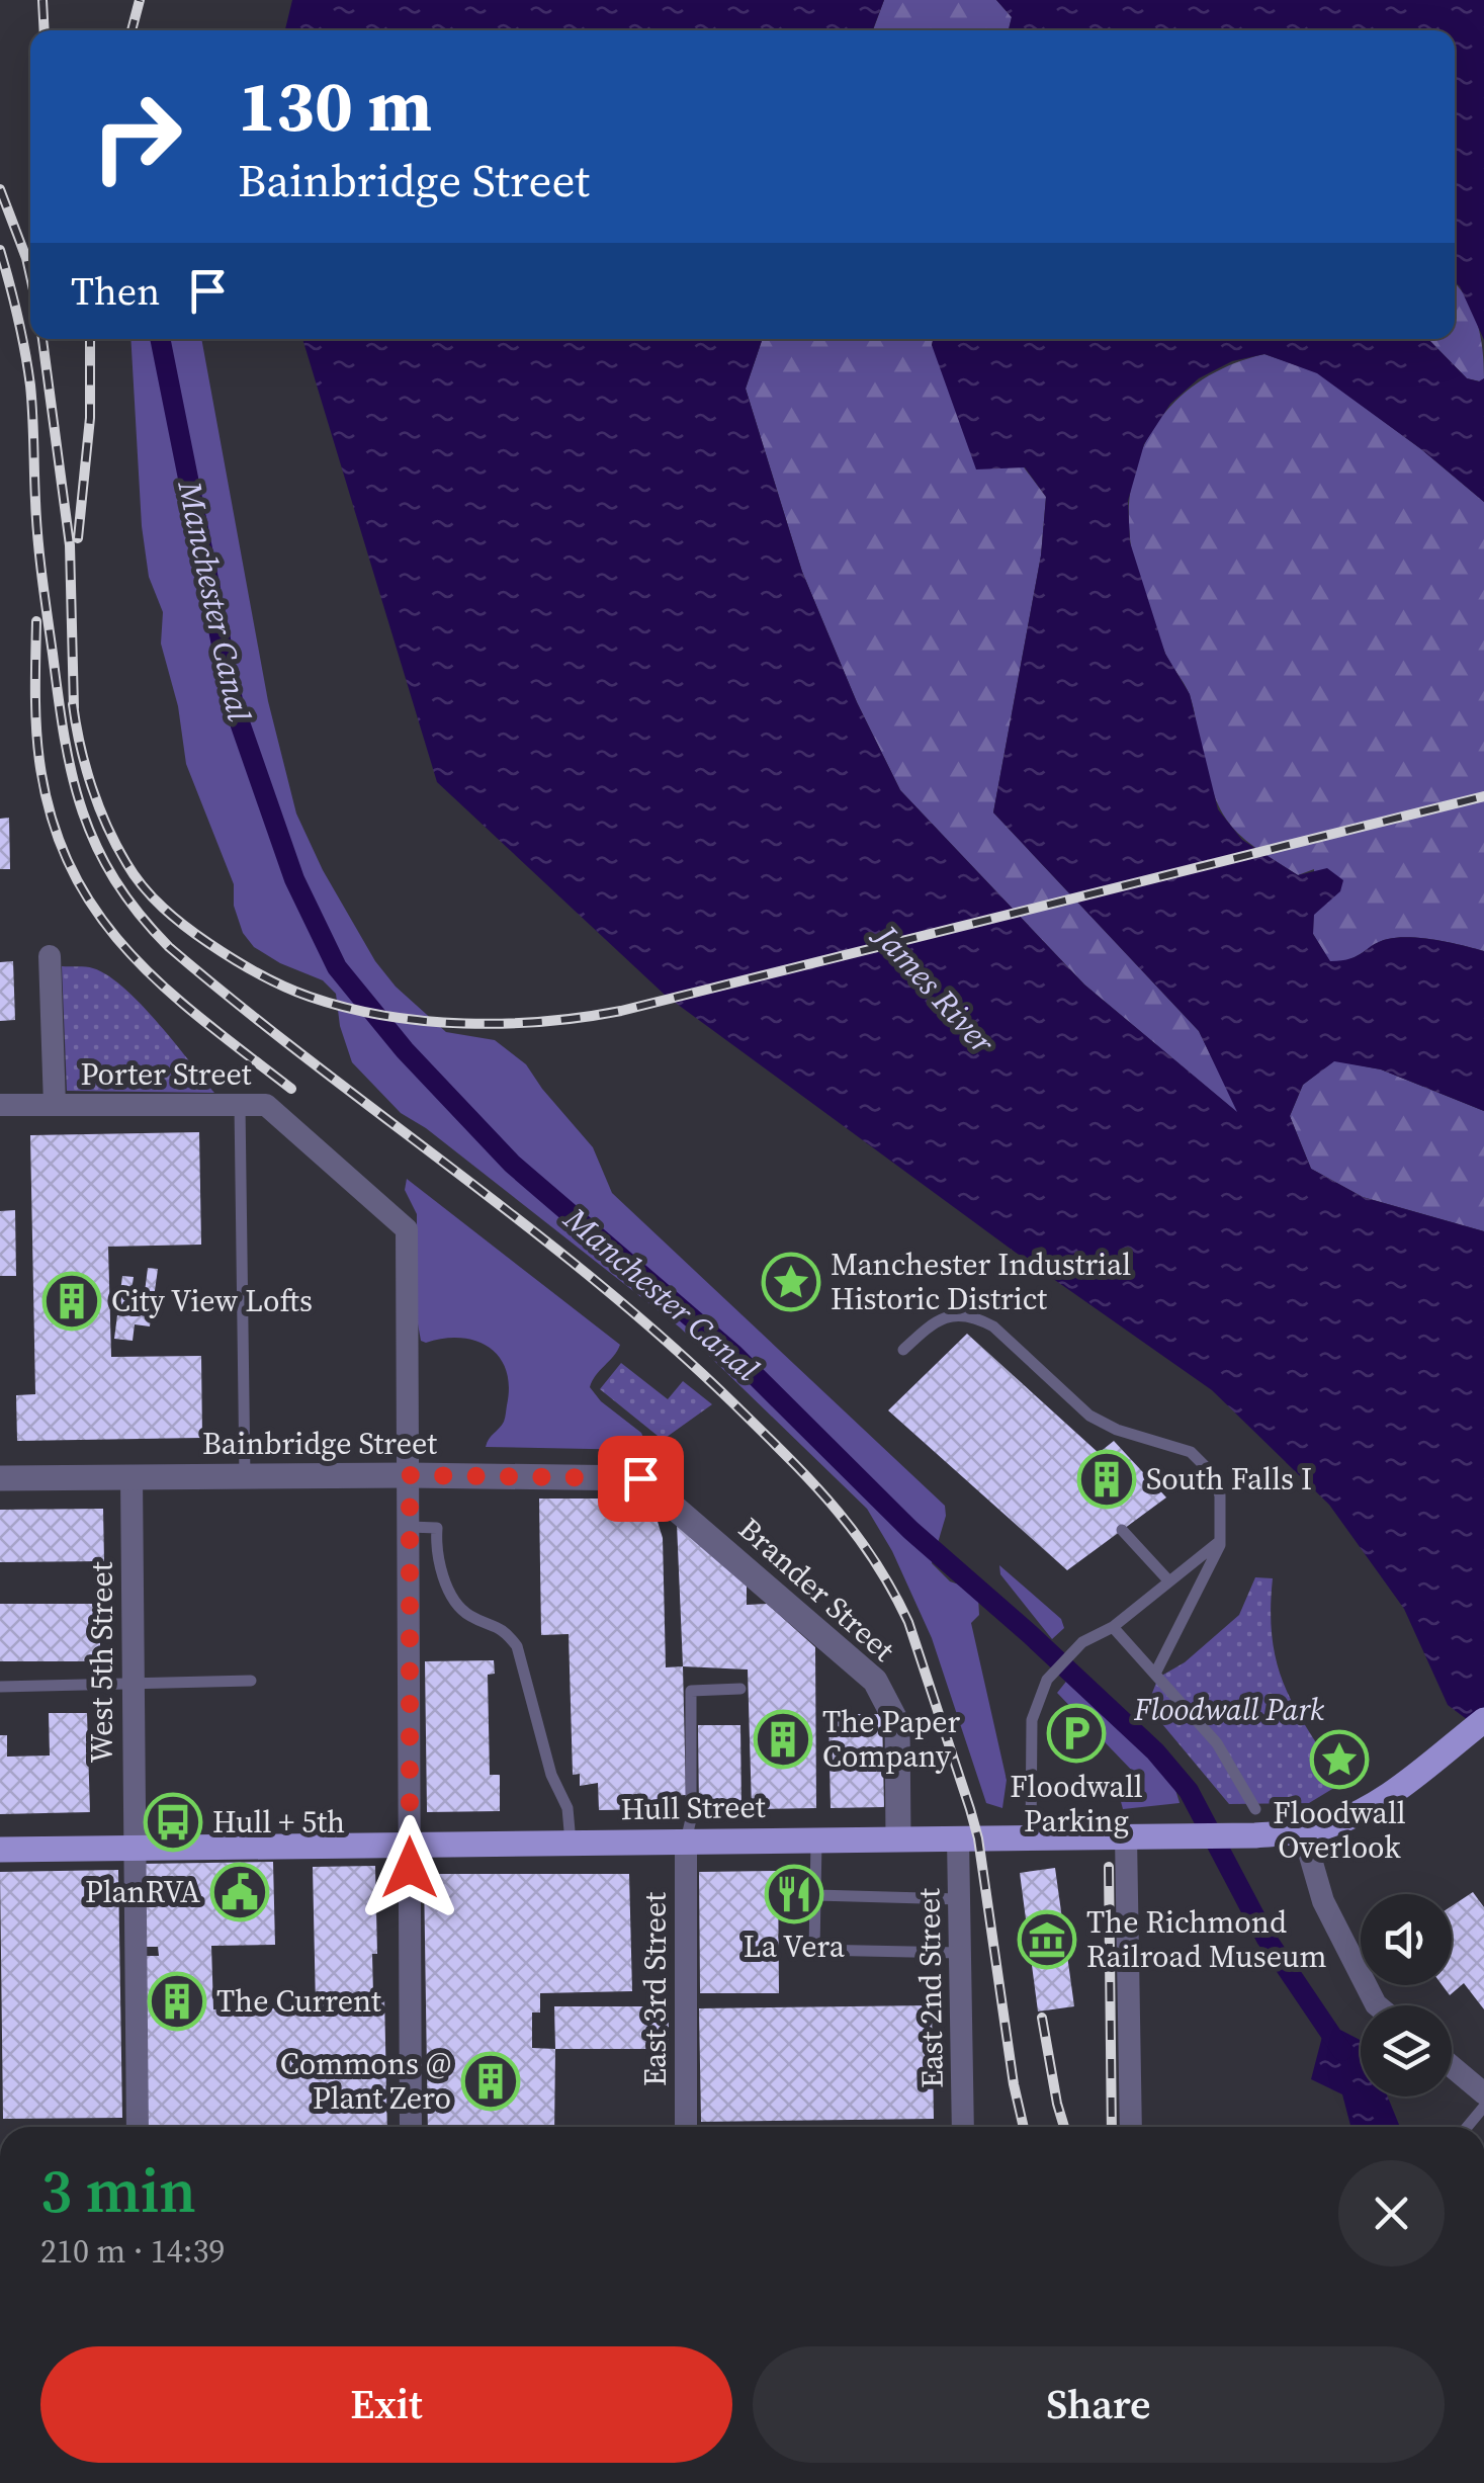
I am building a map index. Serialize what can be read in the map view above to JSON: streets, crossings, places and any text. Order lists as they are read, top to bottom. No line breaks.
{"streets":{"main road":["Hull Street"],"street":["Porter Street","Bainbridge Street","Brander Street","West 5th Street","East 2nd Street","East 3rd Street"]},"crossings":[["Porter Street","Bainbridge Street"],["Bainbridge Street","Brander Street"],["Bainbridge Street","West 5th Street"],["Brander Street","Hull Street"],["West 5th Street","Hull Street"],["Hull Street","East 2nd Street"],["Hull Street","East 3rd Street"]],"water":["Manchester Canal","James River"],"parks":["Floodwall Park"],"places":{"place":["Manchester Industrial Historic District","Floodwall Overlook"],"building":["City View Lofts","South Falls I","The Paper Company","The Current","Commons @ Plant Zero"],"parking":["Floodwall Parking"],"bus stop":["Hull + 5th"],"public building":["PlanRVA"],"restaurant":["La Vera"],"museum":["The Richmond Railroad Museum"]},"page":{"turn":["130 m","Bainbridge Street"],"then":"Then","heading":["3 min","210 m · 14:39"],"buttons":["Exit","Share"]}}
